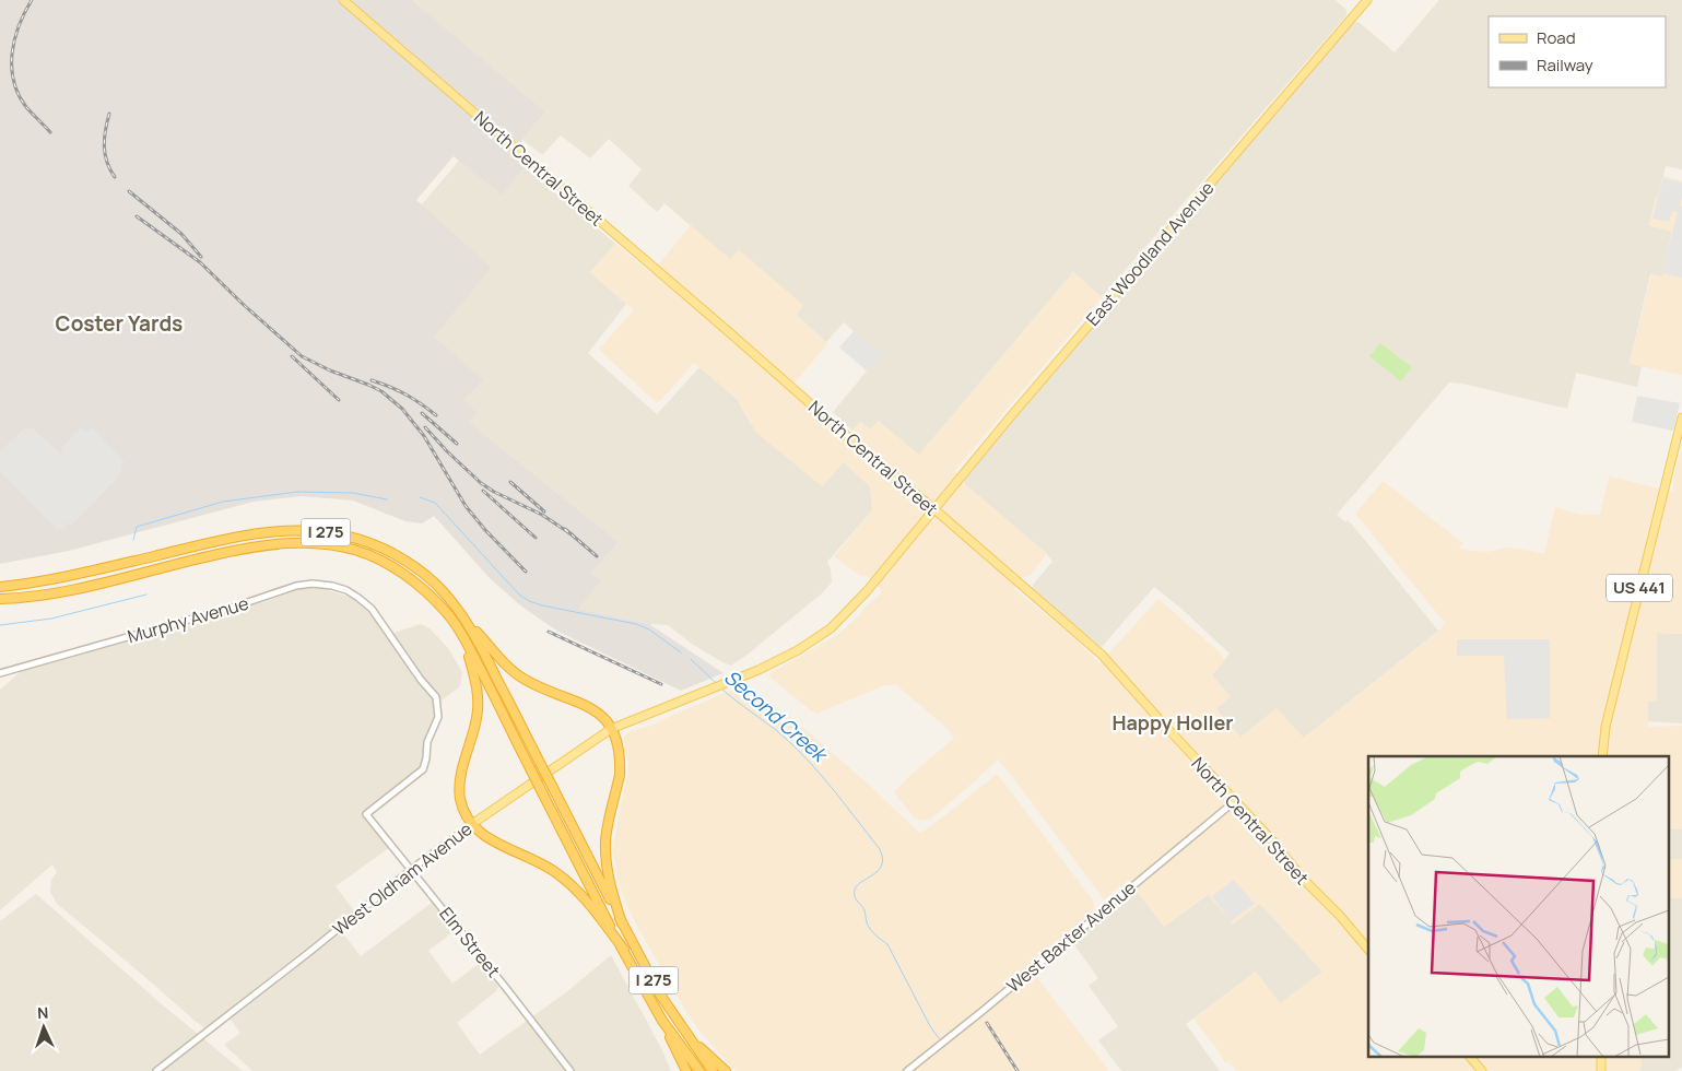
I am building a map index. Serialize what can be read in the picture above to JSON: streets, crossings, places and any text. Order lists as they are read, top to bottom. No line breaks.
{"streets":{"highway":["I 275"],"main road":["North Central Street","East Woodland Avenue","US 441","West Oldham Avenue"],"street":["Murphy Avenue","West Baxter Avenue","Elm Street"]},"crossings":[["North Central Street","East Woodland Avenue"],["North Central Street","West Baxter Avenue"],["East Woodland Avenue","West Oldham Avenue"],["Murphy Avenue","Elm Street"],["West Oldham Avenue","Elm Street"]],"districts":["Coster Yards","Happy Holler"],"water":["Second Creek"],"legend":["Road","Railway"],"north":"top"}
